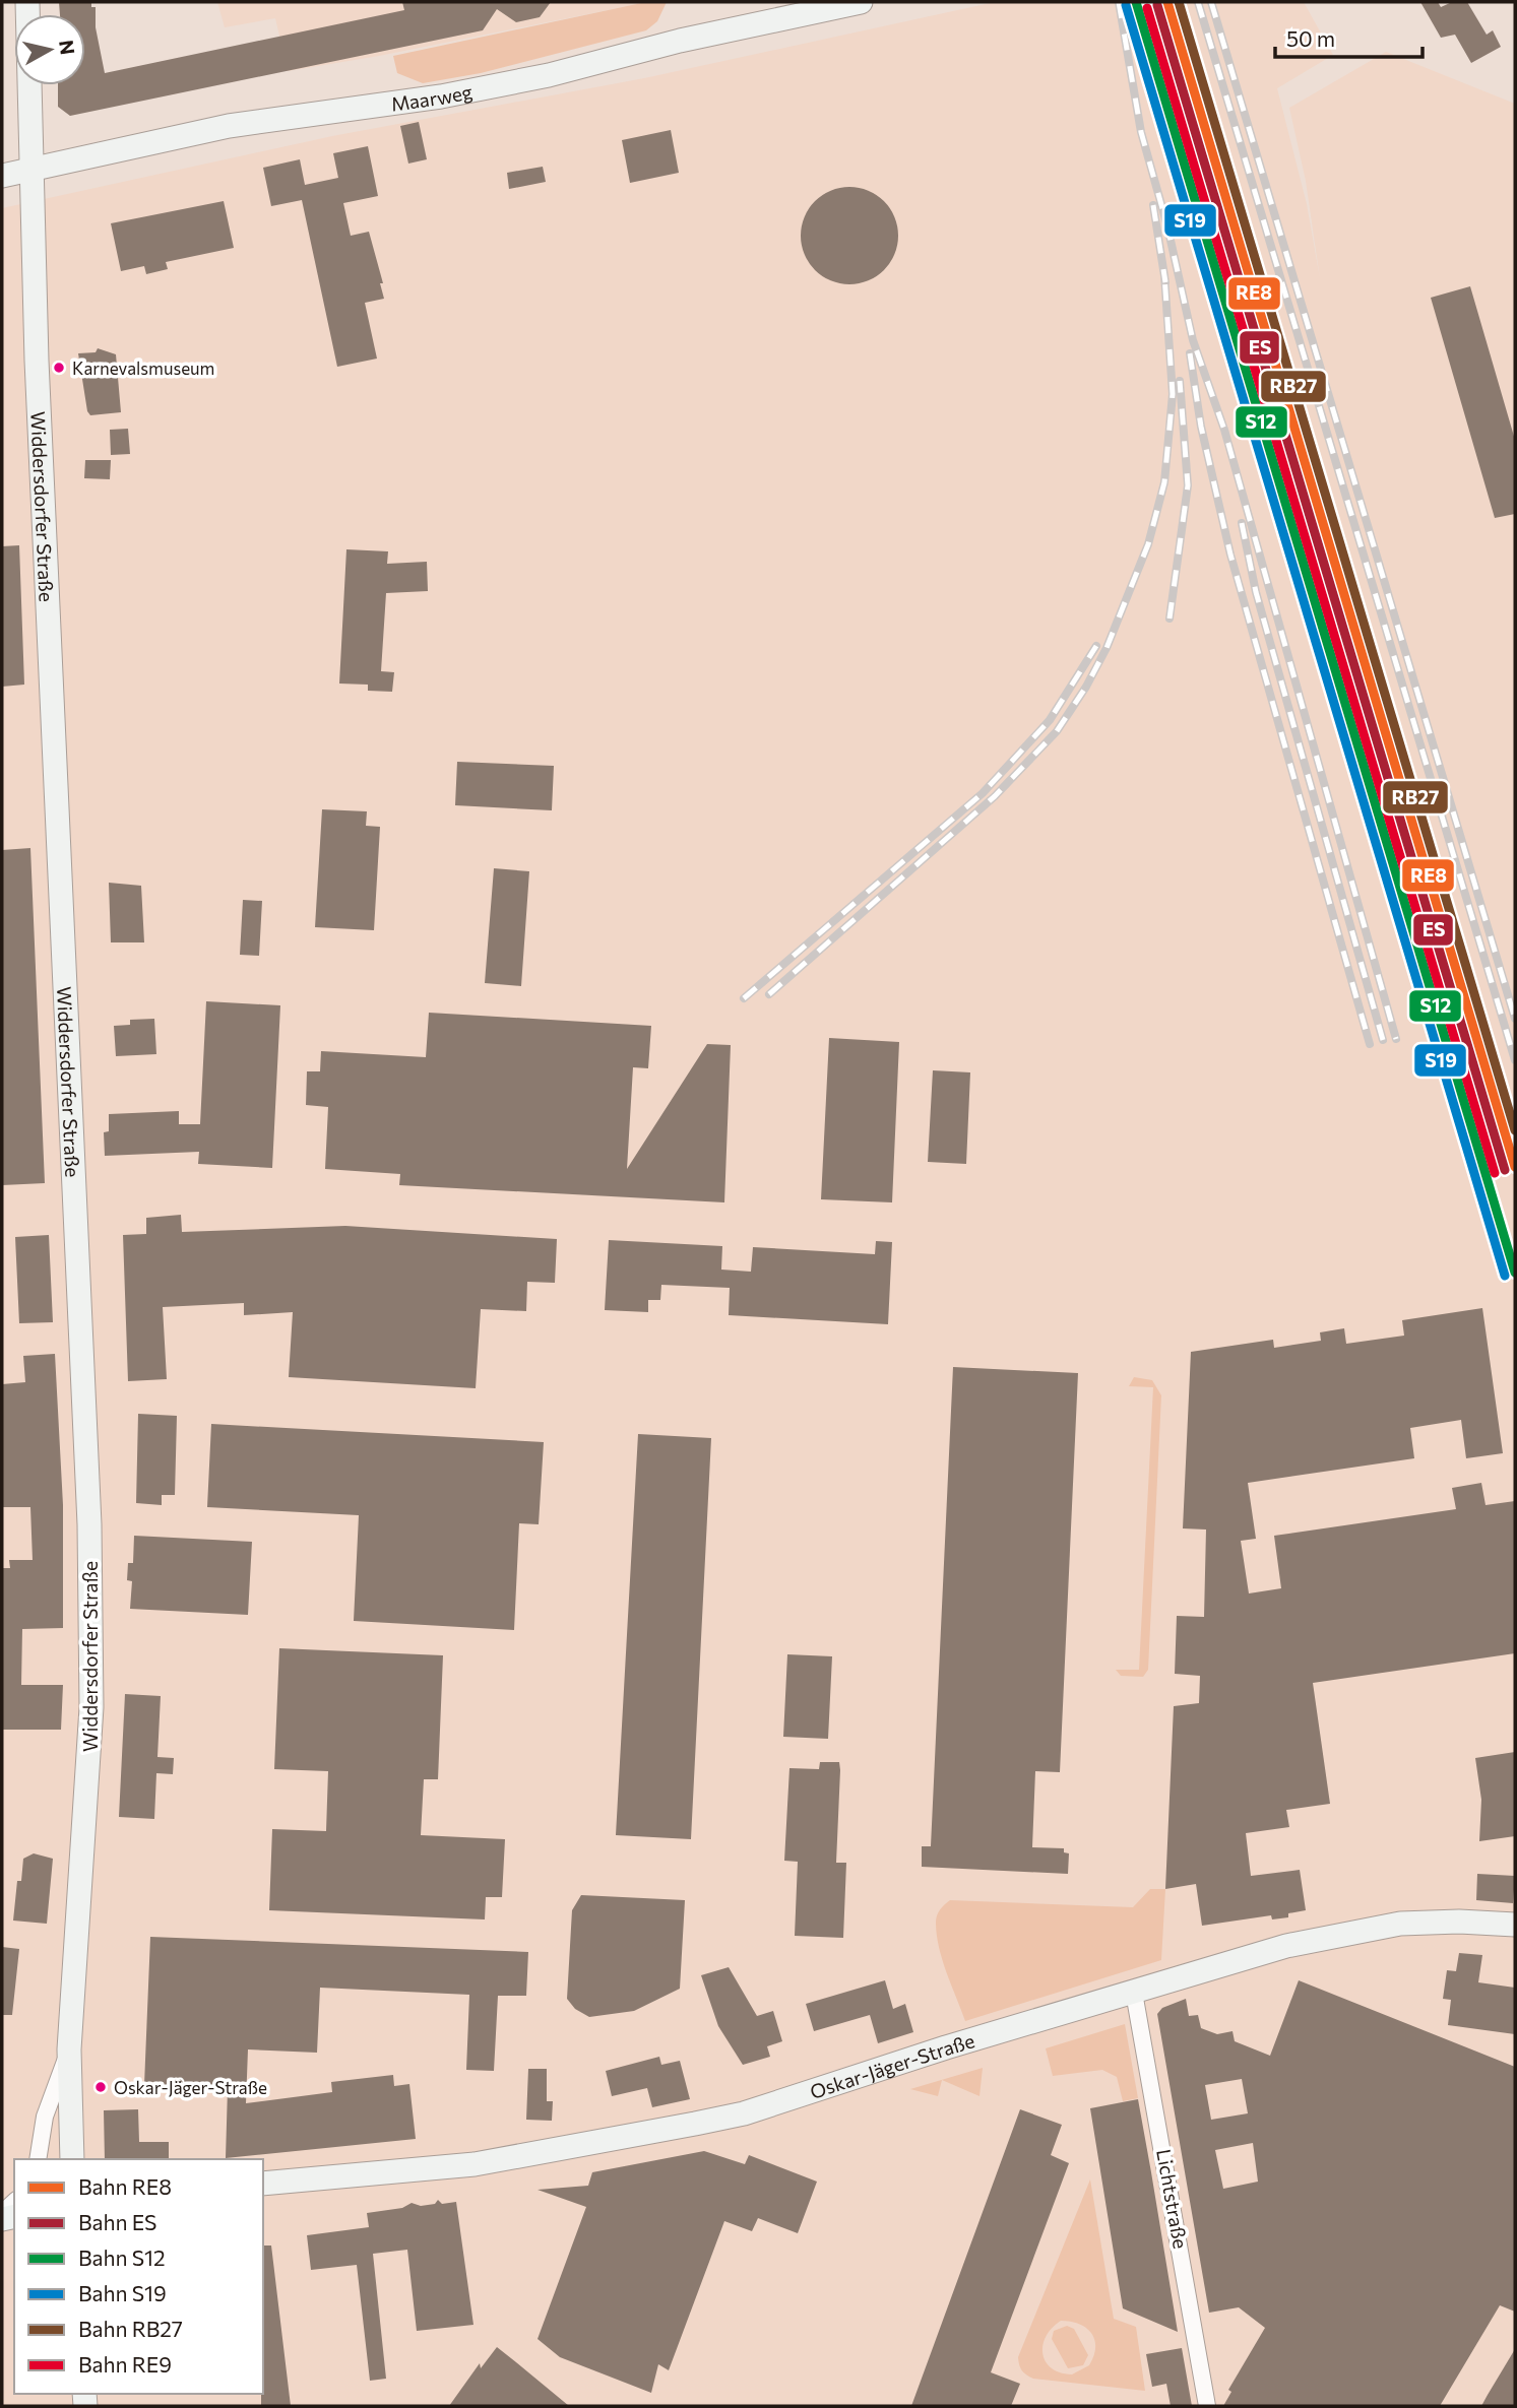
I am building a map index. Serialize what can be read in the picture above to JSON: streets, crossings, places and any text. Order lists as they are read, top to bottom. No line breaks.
{"streets":{"main road":["Maarweg","Widdersdorfer Straße","Oskar-Jäger-Straße"],"street":["Lichtstraße"]},"crossings":[["Maarweg","Widdersdorfer Straße"],["Oskar-Jäger-Straße","Lichtstraße"]],"places":["Karnevalsmuseum","Oskar-Jäger-Straße"],"lines":["rail line RE8","rail line S12","rail line RB27","rail line ES","rail line S19","rail line RE9"],"legend":["Bahn RE8","Bahn ES","Bahn S12","Bahn S19","Bahn RB27","Bahn RE9"],"scale_bar":"50 m","north":"right"}
